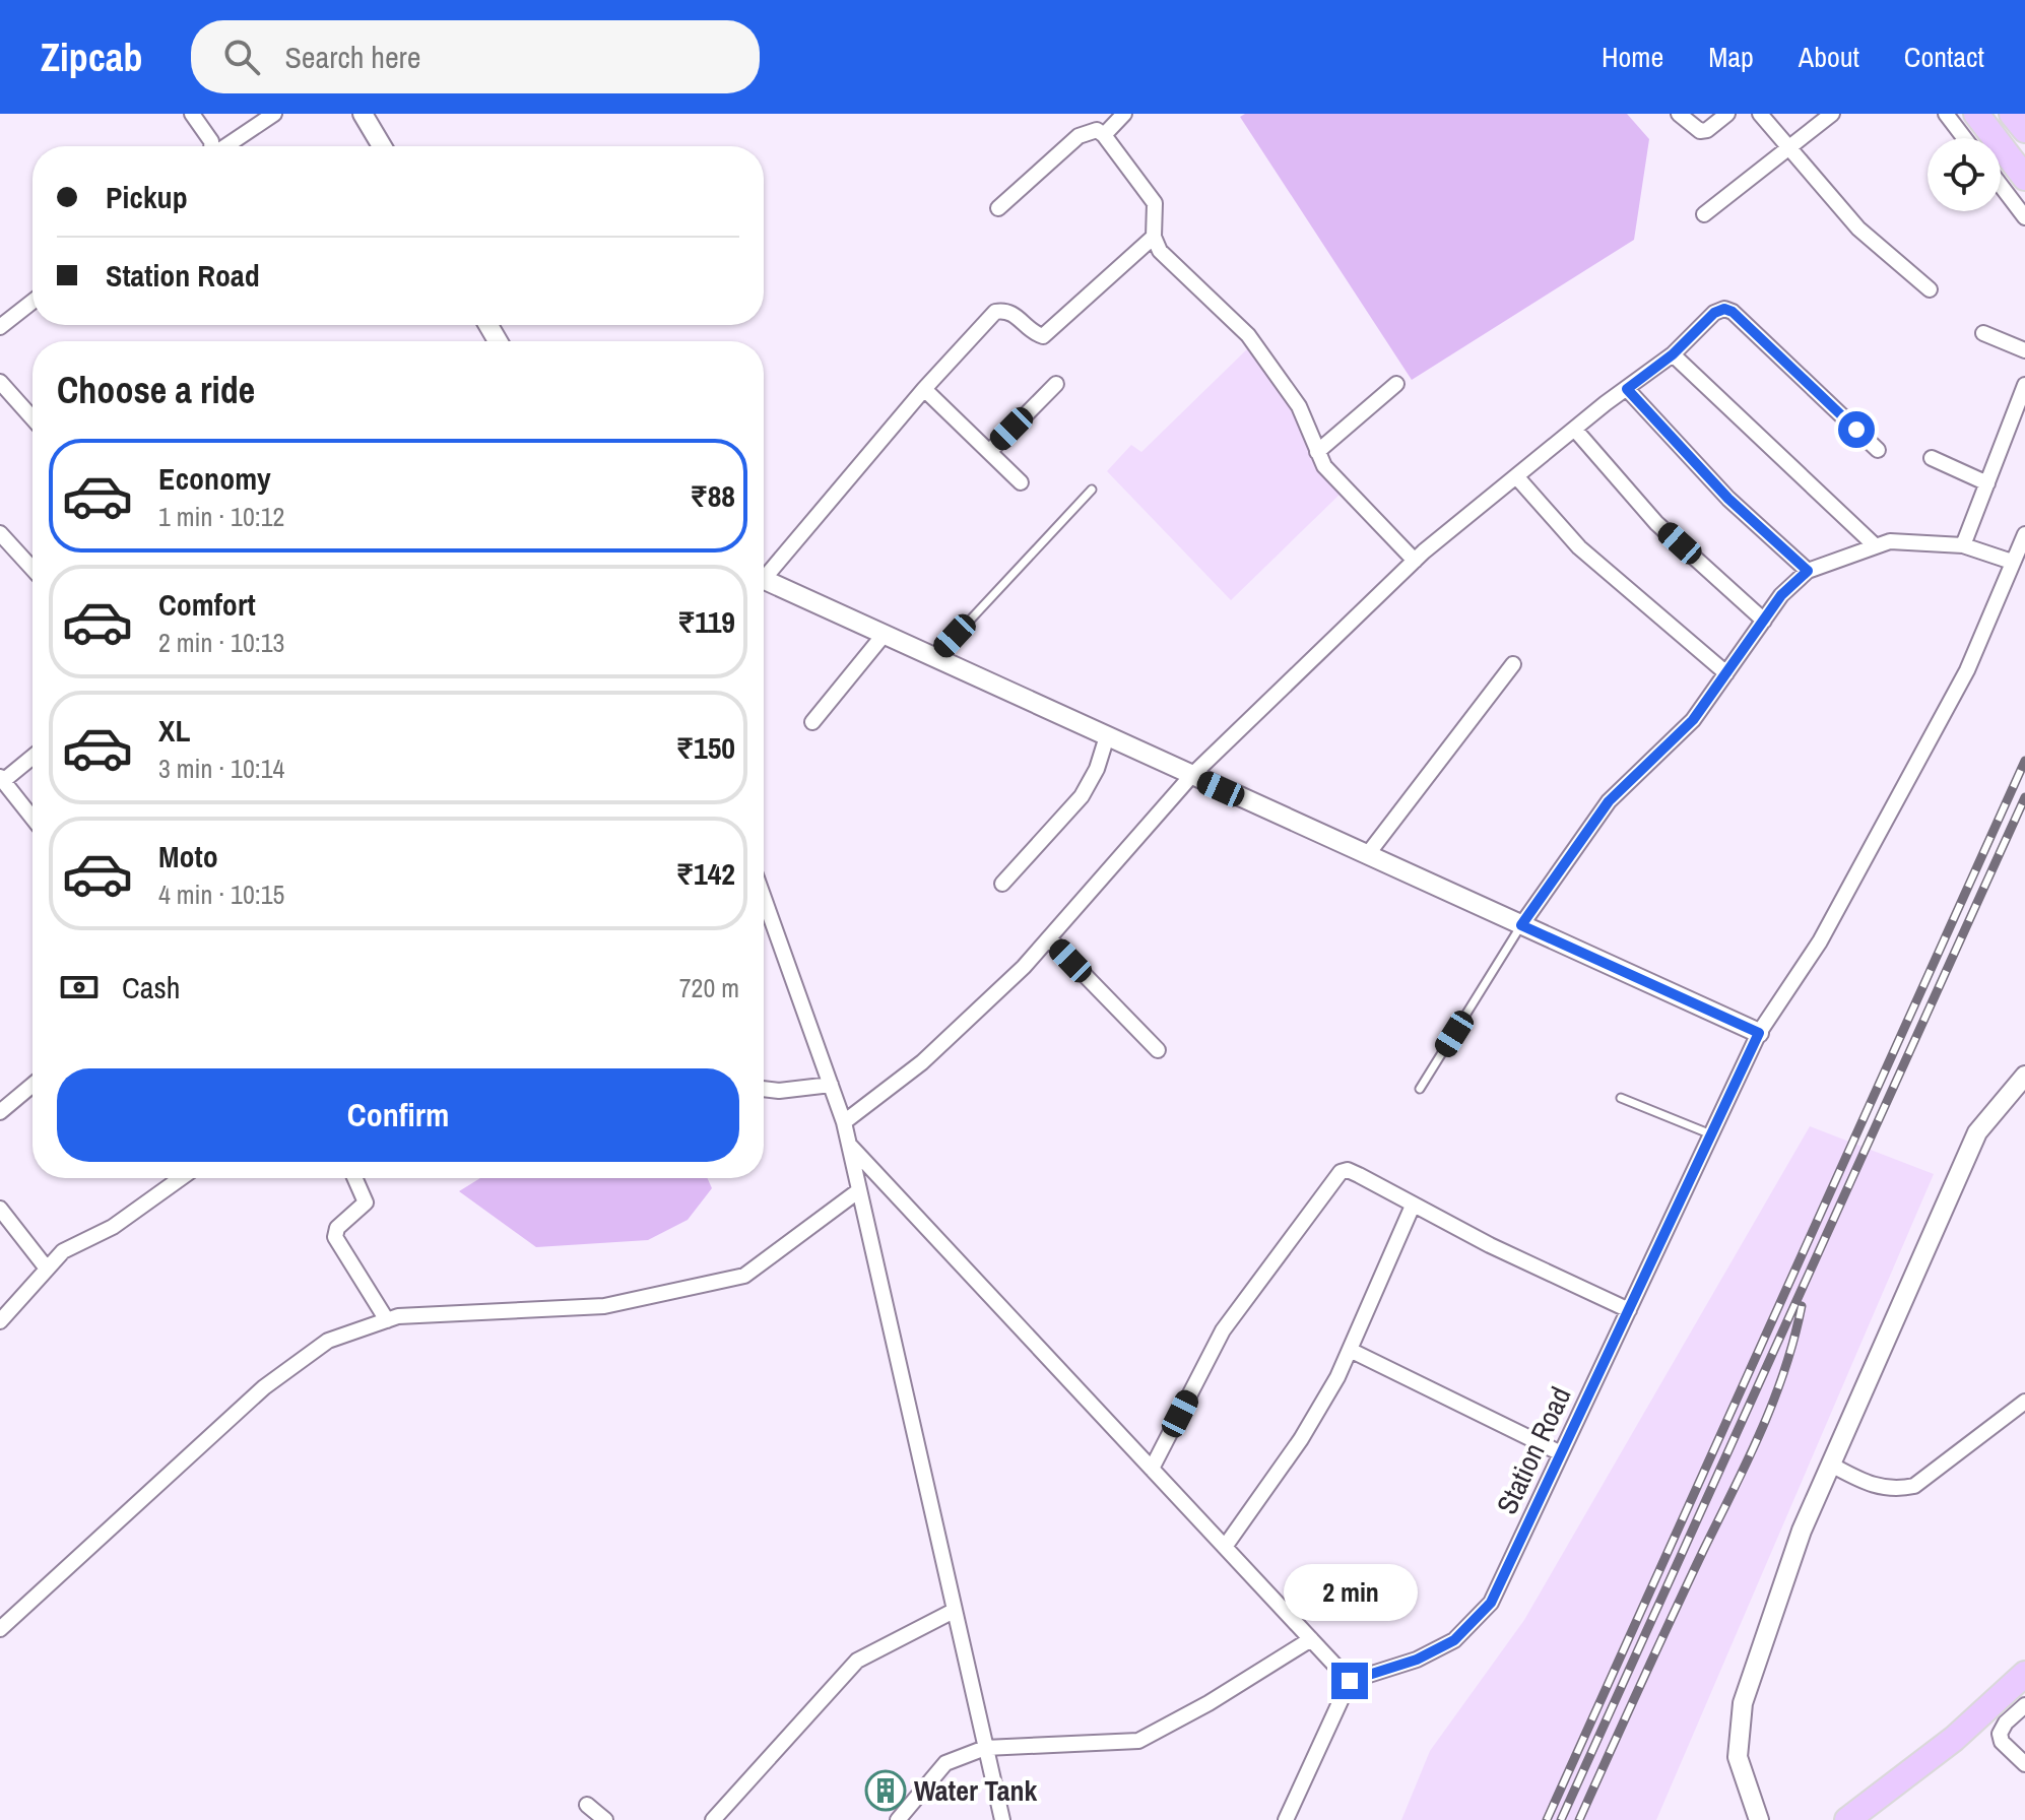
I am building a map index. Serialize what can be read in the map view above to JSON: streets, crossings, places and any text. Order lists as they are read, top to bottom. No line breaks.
{"streets":{"street":["Station Road"]},"places":{"building":["Water Tank"]},"page":{"header":"Zipcab","search":"Search here","nav":["Home","Map","About","Contact"],"banner":["Pickup","Station Road"],"heading":"Choose a ride","list":[{"name":"Economy","note":"1 min · 10:12","value":"₹88"},{"name":"Comfort","note":"2 min · 10:13","value":"₹119"},{"name":"XL","note":"3 min · 10:14","value":"₹150"},{"name":"Moto","note":"4 min · 10:15","value":"₹142"}],"pay":["Cash","720 m"],"buttons":"Confirm","bubble":"2 min"}}
